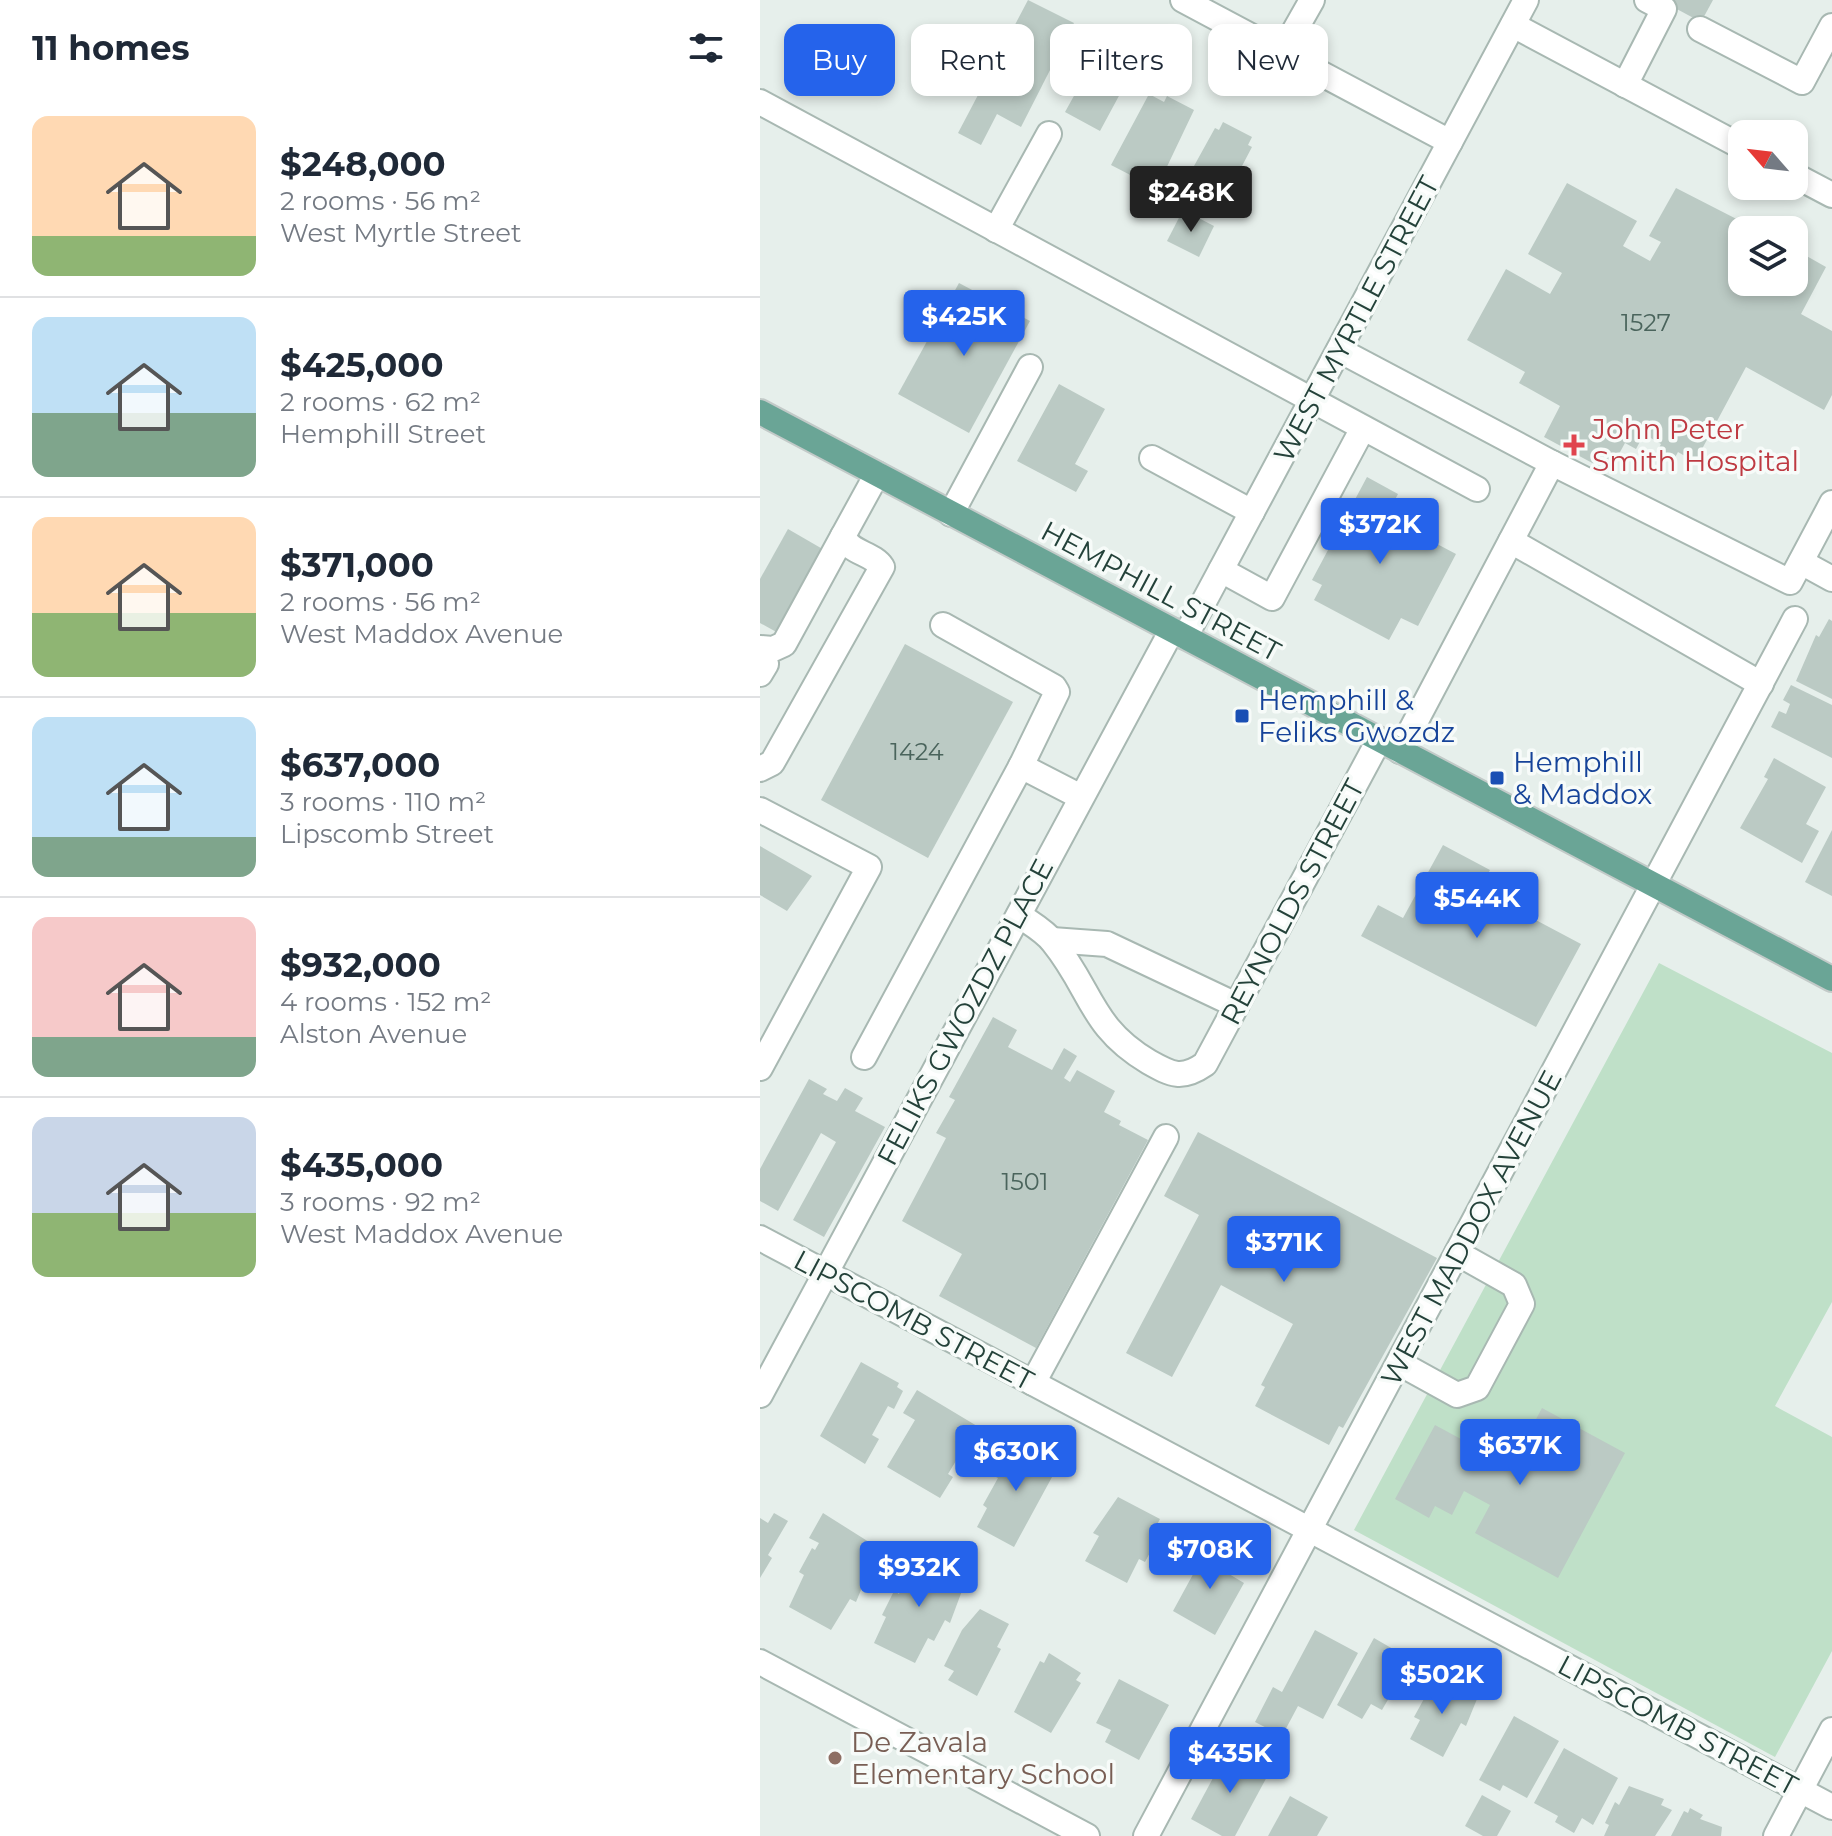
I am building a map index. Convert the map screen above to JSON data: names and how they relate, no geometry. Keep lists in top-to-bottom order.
{
  "streets": {
    "main road": ["HEMPHILL STREET"],
    "street": [
      "WEST MYRTLE STREET",
      "REYNOLDS STREET",
      "FELIKS GWOZDZ PLACE",
      "WEST MADDOX AVENUE",
      "LIPSCOMB STREET"
    ]
  },
  "crossings": [
    ["WEST MYRTLE STREET", "HEMPHILL STREET"],
    ["WEST MYRTLE STREET", "FELIKS GWOZDZ PLACE"],
    ["HEMPHILL STREET", "REYNOLDS STREET"],
    ["HEMPHILL STREET", "FELIKS GWOZDZ PLACE"],
    ["HEMPHILL STREET", "WEST MADDOX AVENUE"],
    ["FELIKS GWOZDZ PLACE", "LIPSCOMB STREET"],
    ["WEST MADDOX AVENUE", "LIPSCOMB STREET"]
  ],
  "places": {
    "health": ["John Peter Smith Hospital"],
    "transit": ["Hemphill & Feliks Gwozdz", "Hemphill & Maddox"],
    "other": ["De Zavala Elementary School"]
  },
  "house_numbers": ["1527", "1424", "1501"],
  "north": "top left",
  "page": {
    "heading": "11 homes",
    "chip": [
      "Buy",
      "Rent",
      "Filters",
      "New"
    ],
    "list": [
      {
        "name": "$248,000",
        "note": "2 rooms · 56 m² · West Myrtle Street"
      },
      {
        "name": "$425,000",
        "note": "2 rooms · 62 m² · Hemphill Street"
      },
      {
        "name": "$371,000",
        "note": "2 rooms · 56 m² · West Maddox Avenue"
      },
      {
        "name": "$637,000",
        "note": "3 rooms · 110 m² · Lipscomb Street"
      },
      {
        "name": "$932,000",
        "note": "4 rooms · 152 m² · Alston Avenue"
      },
      {
        "name": "$435,000",
        "note": "3 rooms · 92 m² · West Maddox Avenue"
      }
    ],
    "price": [
      "$248K",
      "$425K",
      "$372K",
      "$544K",
      "$371K",
      "$637K",
      "$630K",
      "$708K",
      "$932K",
      "$502K",
      "$435K"
    ]
  }
}
